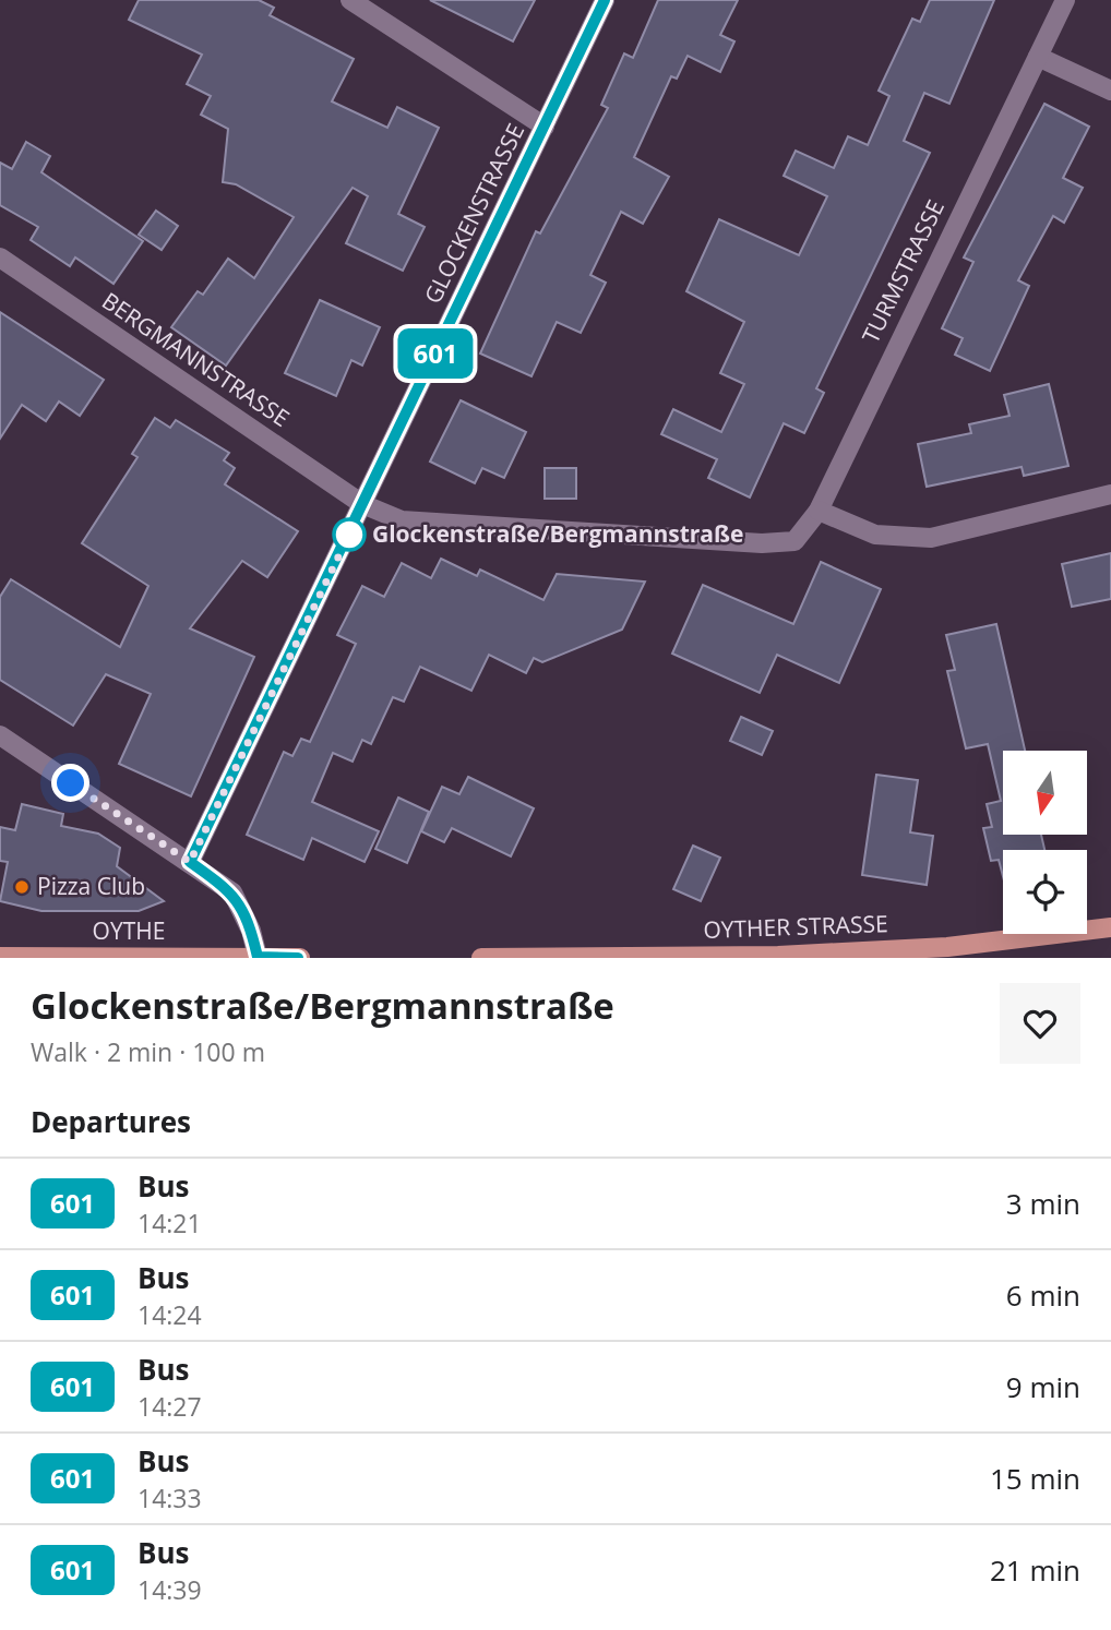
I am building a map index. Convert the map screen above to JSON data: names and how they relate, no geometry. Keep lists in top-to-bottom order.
{
  "streets": {
    "main road": ["OYTHER STRASSE", "OYTHE"],
    "street": ["GLOCKENSTRASSE", "TURMSTRASSE", "BERGMANNSTRASSE"]
  },
  "crossings": [
    ["GLOCKENSTRASSE", "TURMSTRASSE"],
    ["GLOCKENSTRASSE", "BERGMANNSTRASSE"],
    ["TURMSTRASSE", "BERGMANNSTRASSE"]
  ],
  "places": ["Glockenstraße/Bergmannstraße", "Pizza Club"],
  "lines": ["bus line 601"],
  "north": "bottom",
  "page": {
    "on_map": "601",
    "heading": [
      ["Glockenstraße/Bergmannstraße", "Walk · 2 min · 100 m"],
      "Departures"
    ],
    "list": [
      {
        "mark": "601",
        "name": "Bus",
        "note": "14:21",
        "value": "3 min"
      },
      {
        "mark": "601",
        "name": "Bus",
        "note": "14:24",
        "value": "6 min"
      },
      {
        "mark": "601",
        "name": "Bus",
        "note": "14:27",
        "value": "9 min"
      },
      {
        "mark": "601",
        "name": "Bus",
        "note": "14:33",
        "value": "15 min"
      },
      {
        "mark": "601",
        "name": "Bus",
        "note": "14:39",
        "value": "21 min"
      }
    ]
  }
}
